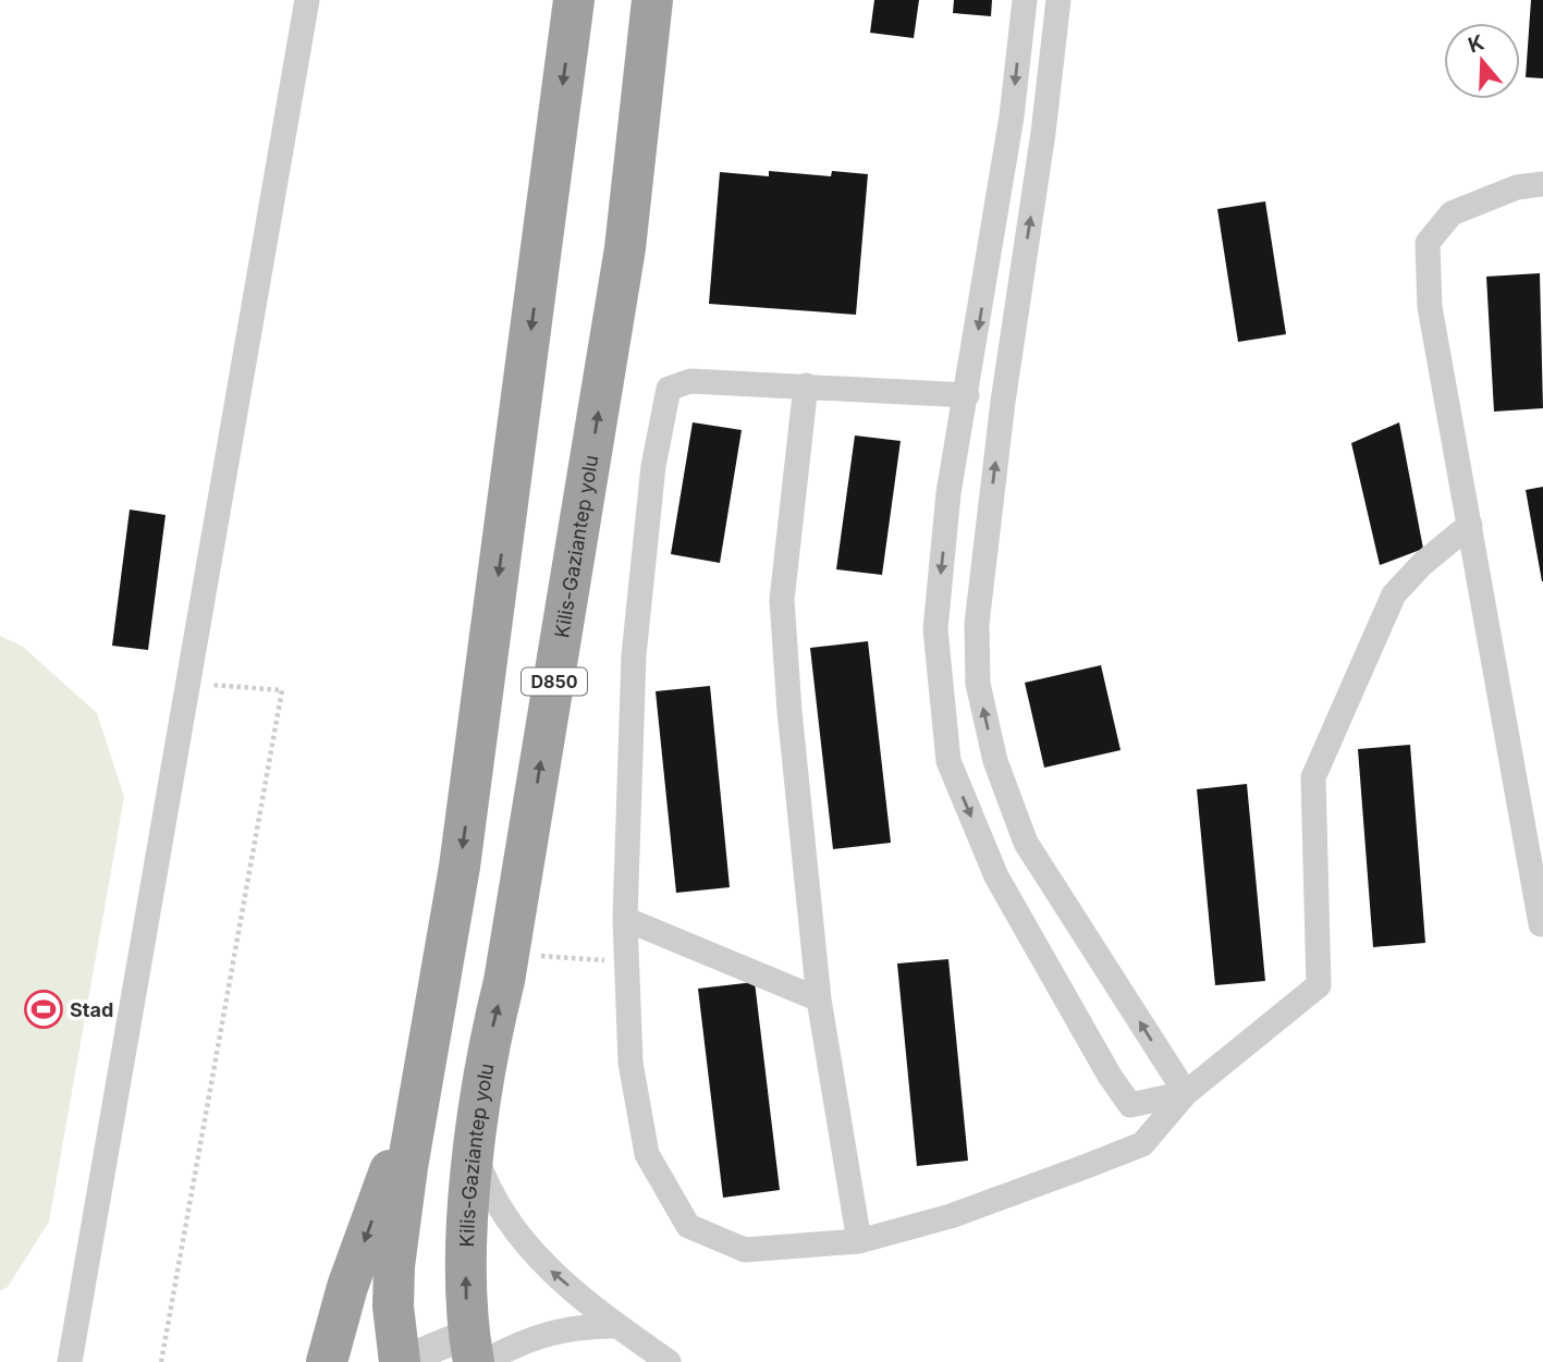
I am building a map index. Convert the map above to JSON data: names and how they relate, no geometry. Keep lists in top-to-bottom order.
{
  "streets": {
    "highway": ["Kilis-Gaziantep yolu", "D850"]
  },
  "places": {
    "sports": ["Stad"]
  },
  "north": "top"
}
